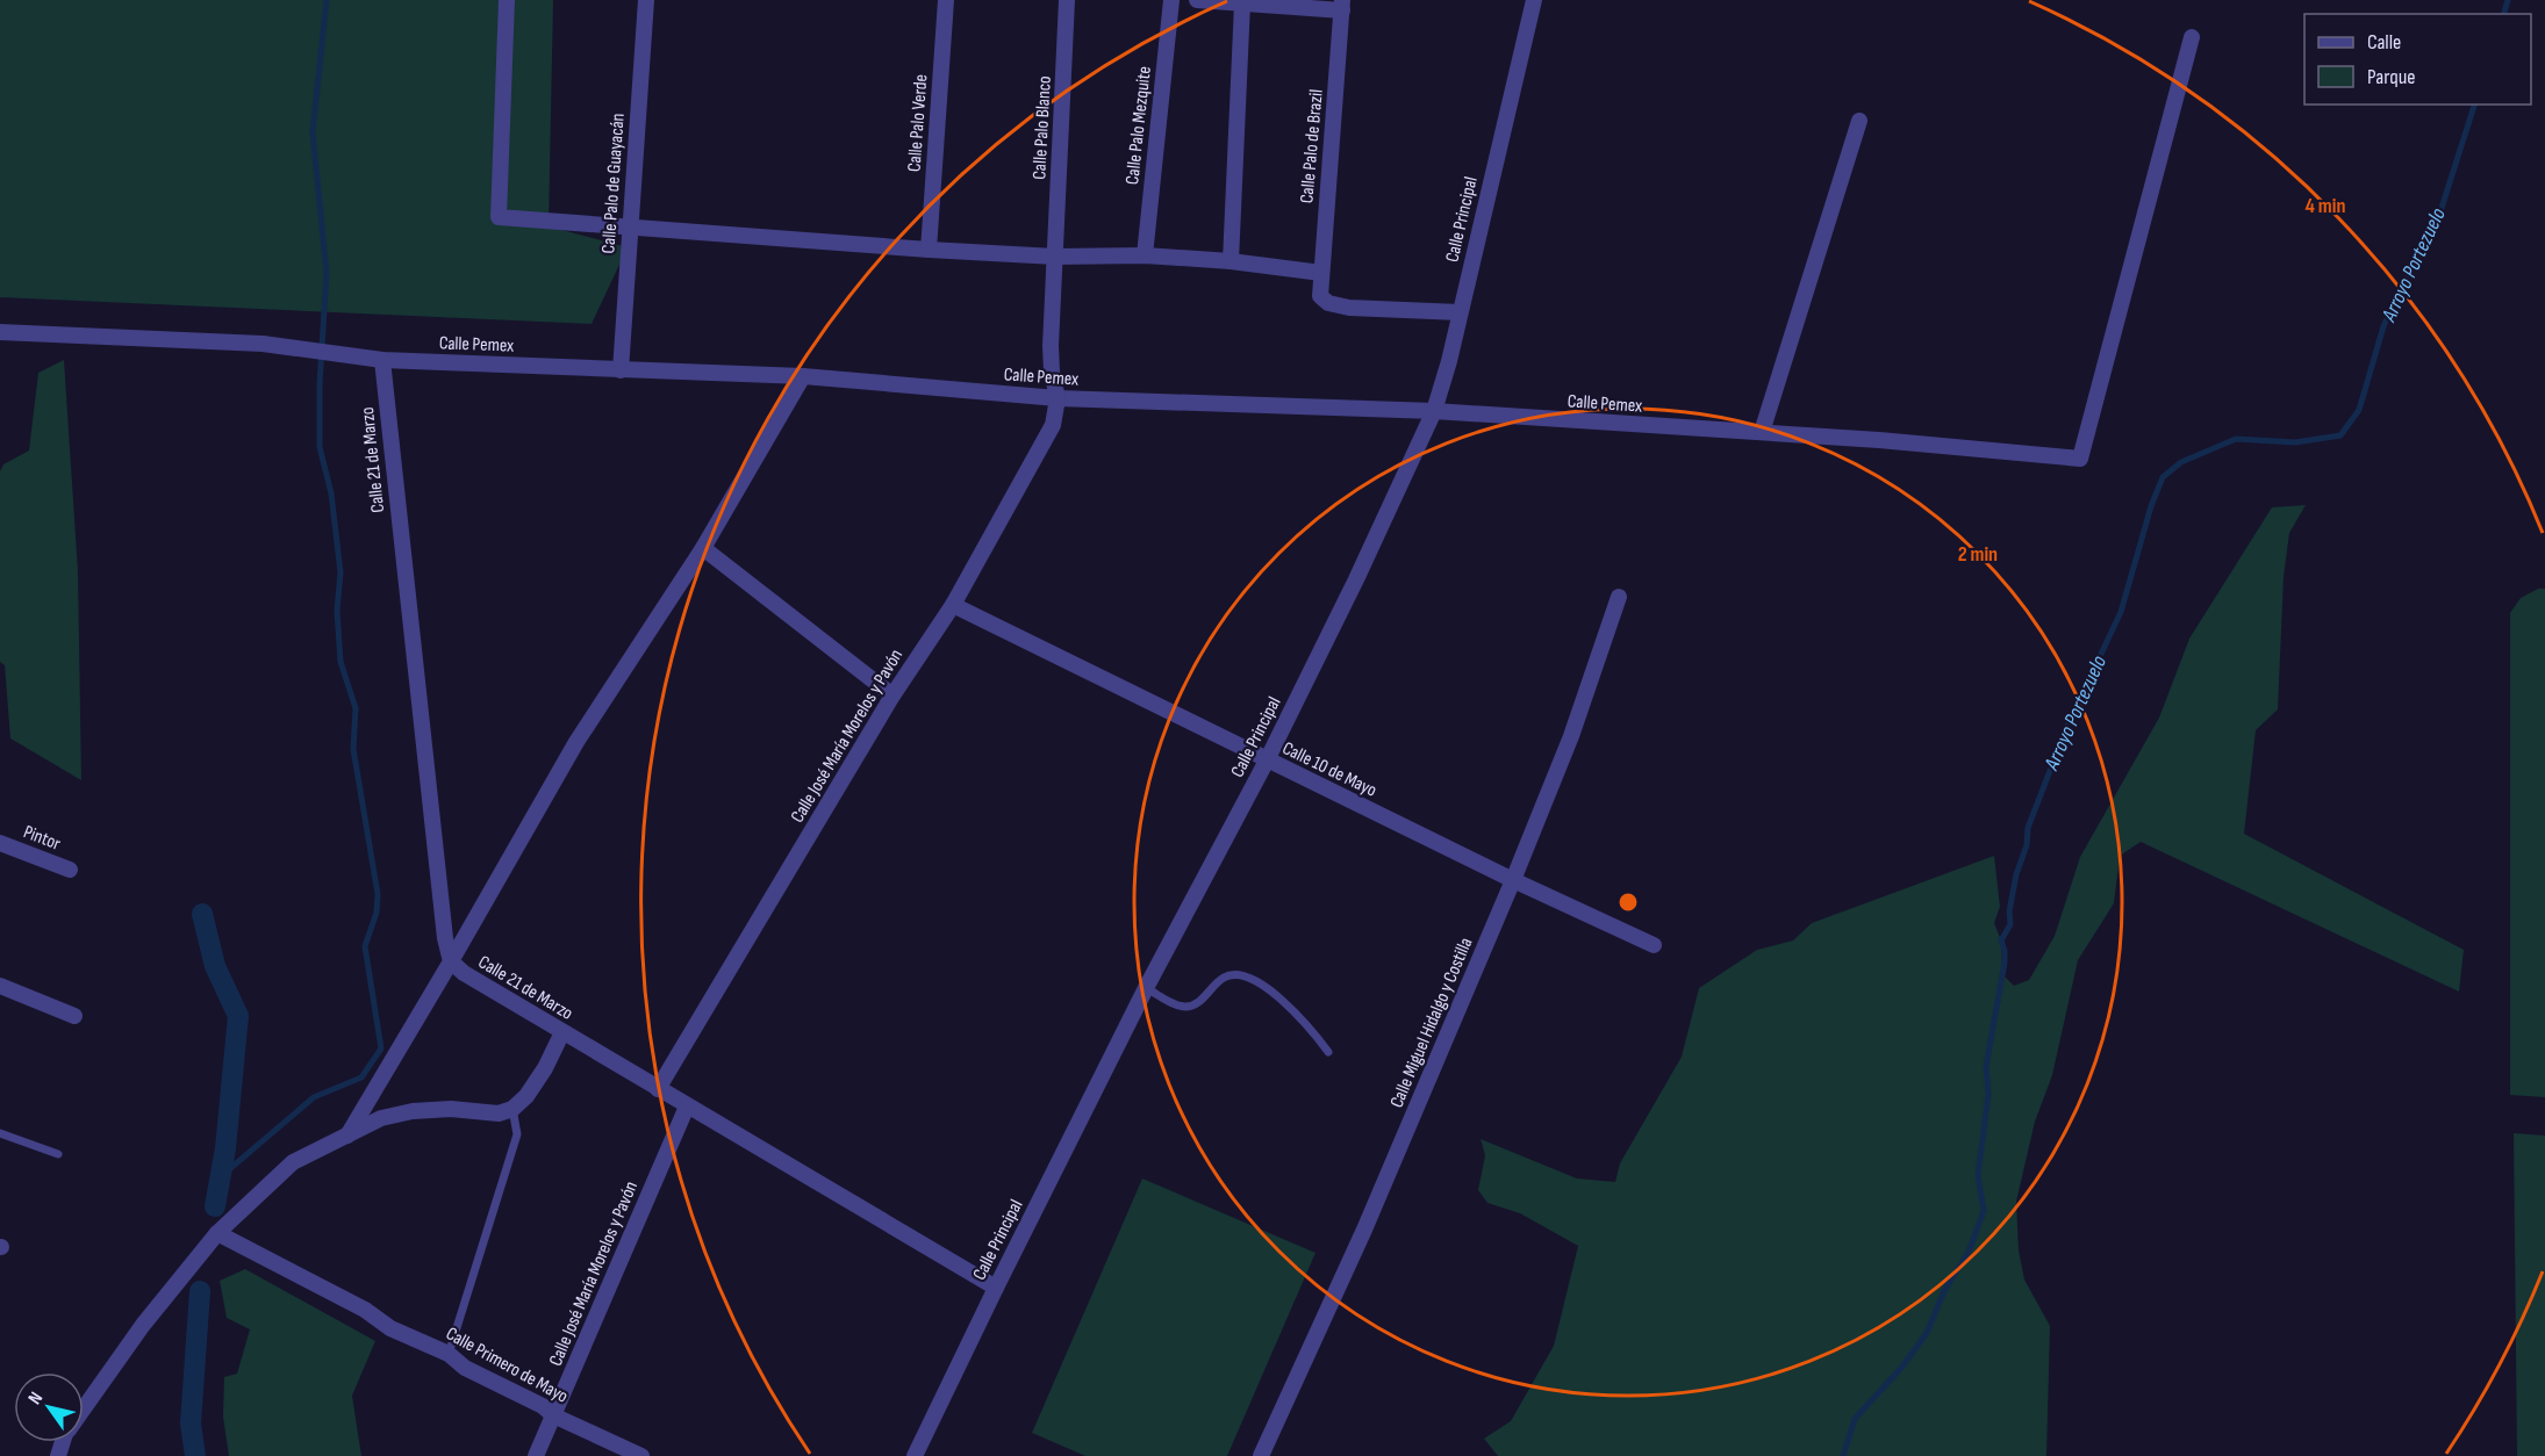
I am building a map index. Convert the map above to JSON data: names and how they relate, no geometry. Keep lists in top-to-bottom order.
{
  "streets": {
    "street": [
      "Calle Palo Verde",
      "Calle Palo Mezquite",
      "Calle Palo Blanco",
      "Calle Palo de Brazil",
      "Calle Palo de Guayacán",
      "Calle Principal",
      "Calle Pemex",
      "Calle 21 de Marzo",
      "Calle José María Morelos y Pavón",
      "Calle 10 de Mayo",
      "Pintor",
      "Calle Miguel Hidalgo y Costilla",
      "Calle Primero de Mayo"
    ]
  },
  "crossings": [
    ["Calle Palo Blanco", "Calle Pemex"],
    ["Calle Palo Blanco", "Calle José María Morelos y Pavón"],
    ["Calle Palo de Brazil", "Calle Principal"],
    ["Calle Palo de Guayacán", "Calle Pemex"],
    ["Calle Principal", "Calle Pemex"],
    ["Calle Principal", "Calle 21 de Marzo"],
    ["Calle Principal", "Calle 10 de Mayo"],
    ["Calle Pemex", "Calle 21 de Marzo"],
    ["Calle Pemex", "Calle José María Morelos y Pavón"],
    ["Calle 21 de Marzo", "Calle José María Morelos y Pavón"],
    ["Calle José María Morelos y Pavón", "Calle 10 de Mayo"],
    ["Calle José María Morelos y Pavón", "Calle Primero de Mayo"],
    ["Calle 10 de Mayo", "Calle Miguel Hidalgo y Costilla"]
  ],
  "water": ["Arroyo Portezuelo"],
  "legend": ["Calle", "Parque"],
  "north": "top left",
  "rings": ["4 min", "2 min"]
}
